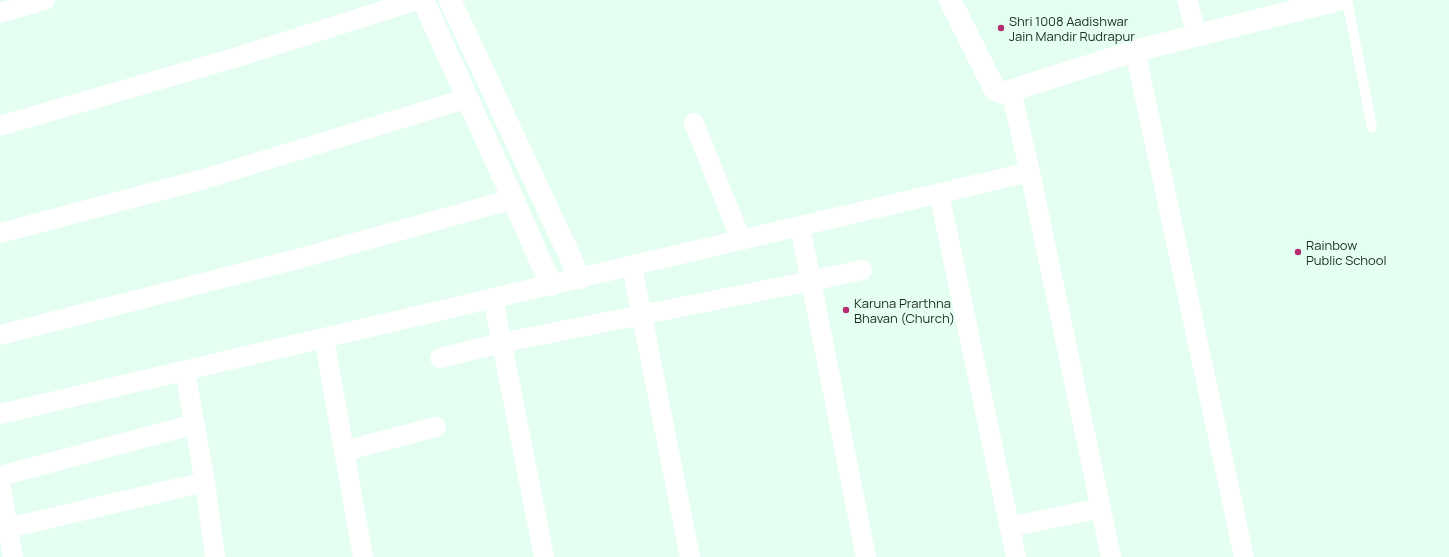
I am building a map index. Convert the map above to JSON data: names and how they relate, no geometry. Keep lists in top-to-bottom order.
{
  "places": ["Shri 1008 Aadishwar Jain Mandir Rudrapur", "Rainbow Public School", "Karuna Prarthna Bhavan (Church)"]
}
